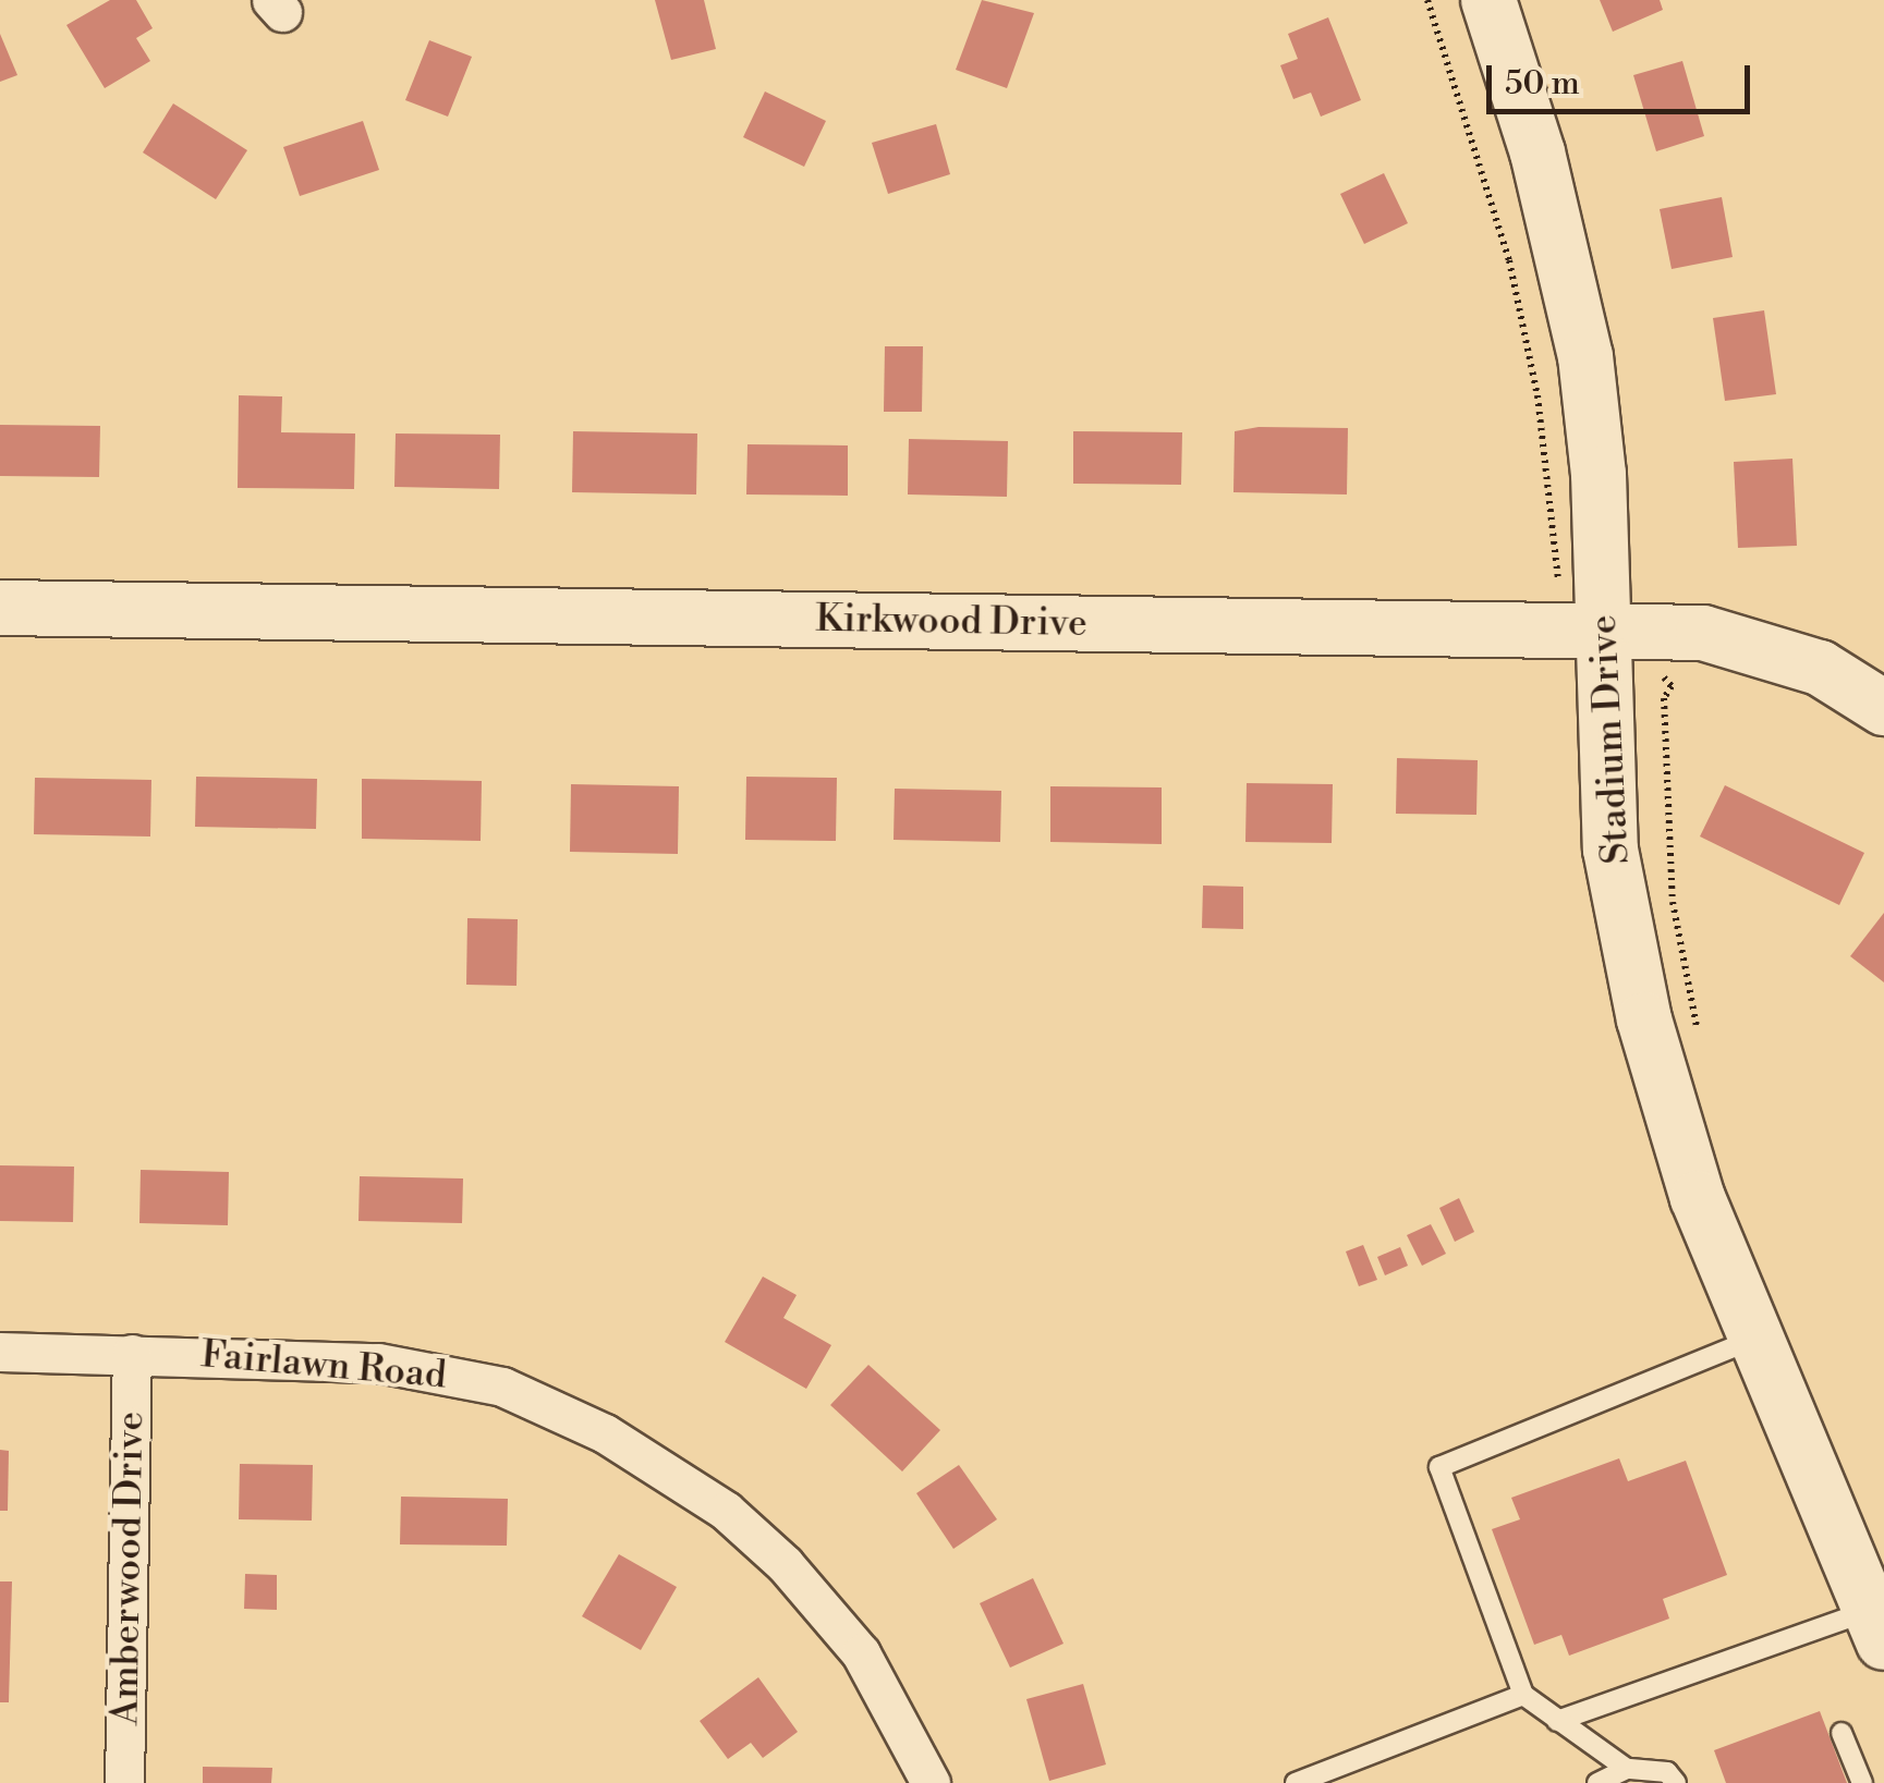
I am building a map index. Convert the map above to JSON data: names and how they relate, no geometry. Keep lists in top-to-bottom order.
{
  "streets": {
    "street": [
      "Kirkwood Drive",
      "Stadium Drive",
      "Fairlawn Road",
      "Amberwood Drive"
    ]
  },
  "crossings": [
    ["Kirkwood Drive", "Stadium Drive"],
    ["Fairlawn Road", "Amberwood Drive"]
  ],
  "scale_bar": "50 m"
}
